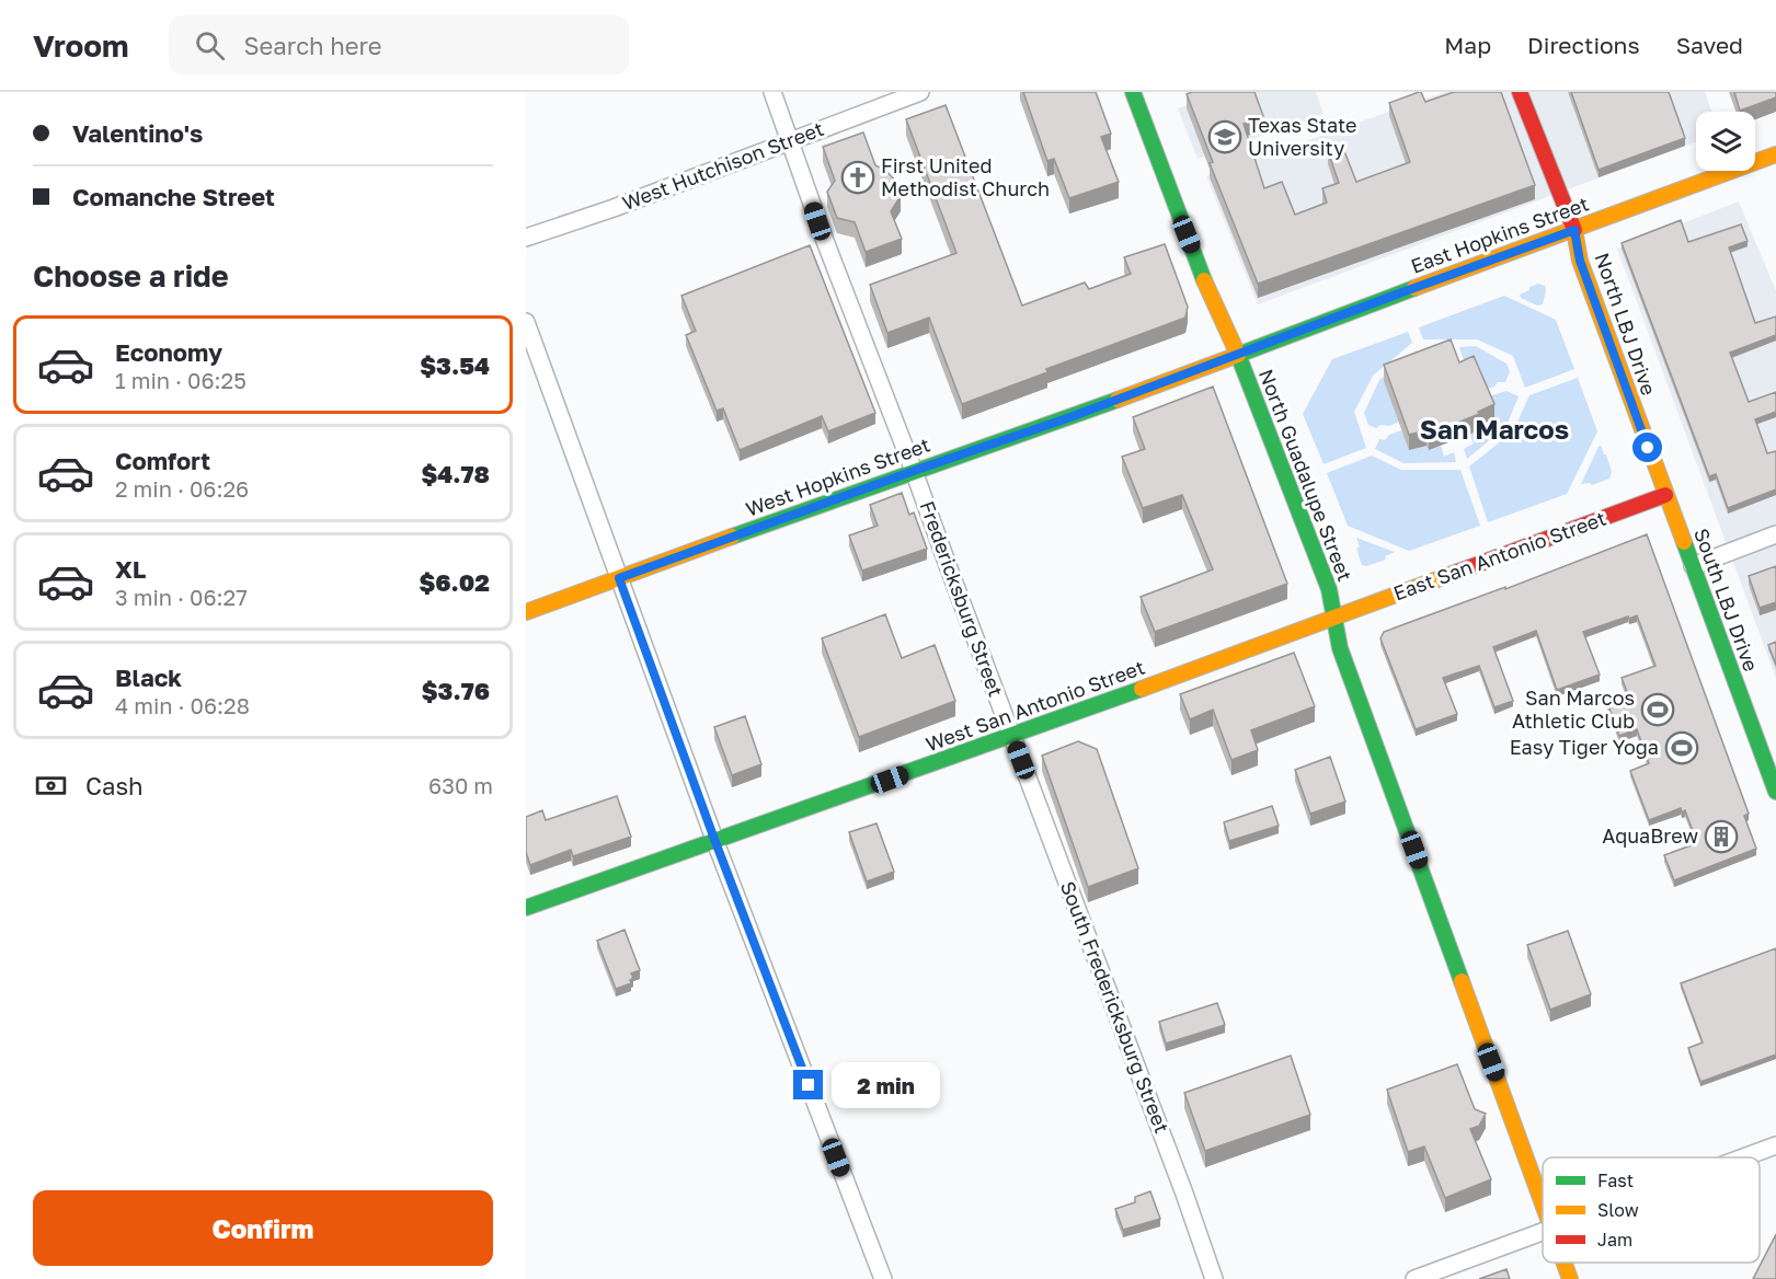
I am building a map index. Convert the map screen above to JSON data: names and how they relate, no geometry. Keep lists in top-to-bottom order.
{
  "streets": {
    "main road": [
      "East Hopkins Street",
      "North LBJ Drive",
      "North Guadalupe Street",
      "West Hopkins Street",
      "East San Antonio Street",
      "South LBJ Drive",
      "West San Antonio Street"
    ],
    "street": ["West Hutchison Street", "Fredericksburg Street", "South Fredericksburg Street"]
  },
  "crossings": [
    ["West Hutchison Street", "Fredericksburg Street"],
    ["East Hopkins Street", "North LBJ Drive"],
    ["East Hopkins Street", "North Guadalupe Street"],
    ["East Hopkins Street", "West Hopkins Street"],
    ["North LBJ Drive", "East San Antonio Street"],
    ["North LBJ Drive", "South LBJ Drive"],
    ["North Guadalupe Street", "West Hopkins Street"],
    ["North Guadalupe Street", "East San Antonio Street"],
    ["North Guadalupe Street", "West San Antonio Street"],
    ["West Hopkins Street", "Fredericksburg Street"],
    ["East San Antonio Street", "South LBJ Drive"],
    ["East San Antonio Street", "West San Antonio Street"],
    ["Fredericksburg Street", "West San Antonio Street"],
    ["Fredericksburg Street", "South Fredericksburg Street"],
    ["West San Antonio Street", "South Fredericksburg Street"]
  ],
  "districts": ["San Marcos"],
  "places": {
    "school or university": ["Texas State University"],
    "church": ["First United Methodist Church"],
    "sports": ["San Marcos Athletic Club", "Easy Tiger Yoga"],
    "building": ["AquaBrew"]
  },
  "legend": ["Fast", "Slow", "Jam"],
  "page": {
    "header": "Vroom",
    "search": "Search here",
    "nav": ["Map", "Directions", "Saved"],
    "banner": ["Valentino's", "Comanche Street"],
    "heading": "Choose a ride",
    "list": [
      {
        "name": "Economy",
        "note": "1 min · 06:25",
        "value": "$3.54"
      },
      {
        "name": "Comfort",
        "note": "2 min · 06:26",
        "value": "$4.78"
      },
      {
        "name": "XL",
        "note": "3 min · 06:27",
        "value": "$6.02"
      },
      {
        "name": "Black",
        "note": "4 min · 06:28",
        "value": "$3.76"
      }
    ],
    "pay": ["Cash", "630 m"],
    "bubble": "2 min",
    "buttons": "Confirm"
  }
}
